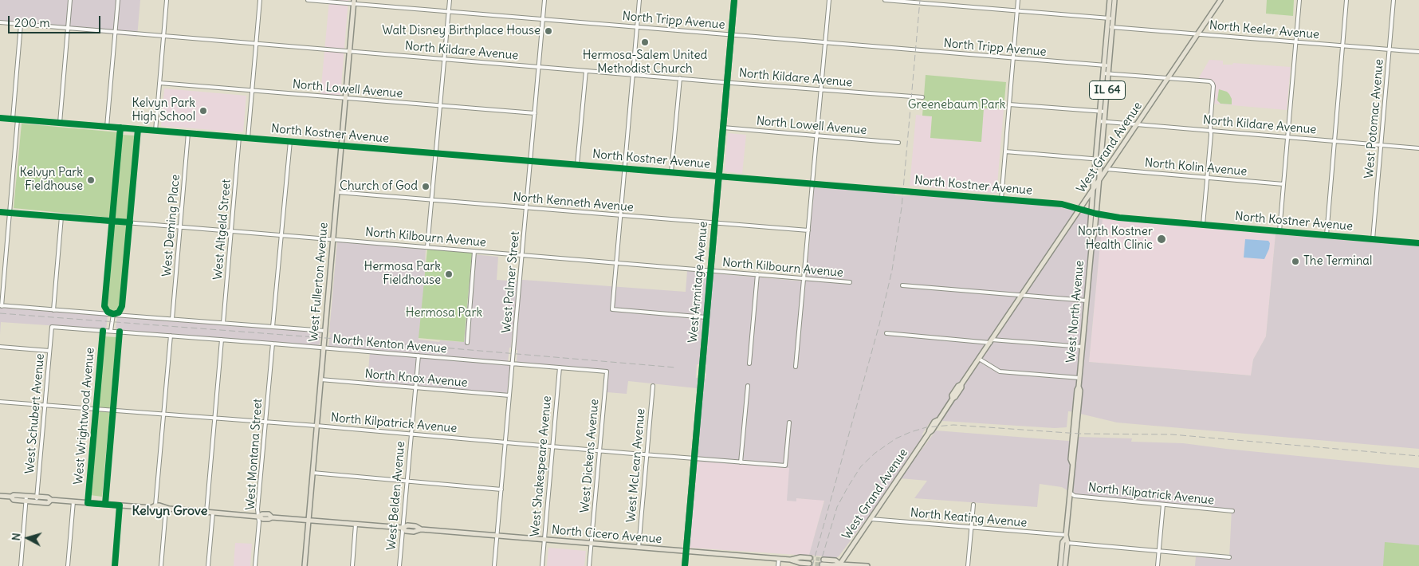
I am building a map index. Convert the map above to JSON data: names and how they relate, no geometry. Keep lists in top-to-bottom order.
{
  "streets": {
    "main road": [
      "IL 64",
      "West Grand Avenue",
      "West Fullerton Avenue",
      "West Armitage Avenue",
      "West North Avenue",
      "North Cicero Avenue"
    ],
    "street": [
      "North Tripp Avenue",
      "North Keeler Avenue",
      "North Kildare Avenue",
      "North Lowell Avenue",
      "West Potomac Avenue",
      "North Kostner Avenue",
      "North Kolin Avenue",
      "North Kenneth Avenue",
      "West Deming Place",
      "West Altgeld Street",
      "North Kilbourn Avenue",
      "West Palmer Street",
      "North Kenton Avenue",
      "North Knox Avenue",
      "West Schubert Avenue",
      "West Wrightwood Avenue",
      "North Kilpatrick Avenue",
      "West Montana Street",
      "West Dickens Avenue",
      "West McLean Avenue",
      "West Shakespeare Avenue",
      "West Belden Avenue",
      "North Keating Avenue"
    ]
  },
  "crossings": [
    ["North Tripp Avenue", "West Fullerton Avenue"],
    ["North Tripp Avenue", "West Palmer Street"],
    ["North Tripp Avenue", "West Armitage Avenue"],
    ["North Tripp Avenue", "West North Avenue"],
    ["North Keeler Avenue", "West Potomac Avenue"],
    ["North Keeler Avenue", "West Grand Avenue"],
    ["North Keeler Avenue", "West North Avenue"],
    ["North Kildare Avenue", "West Potomac Avenue"],
    ["North Kildare Avenue", "West Grand Avenue"],
    ["North Kildare Avenue", "West Fullerton Avenue"],
    ["North Kildare Avenue", "West Palmer Street"],
    ["North Kildare Avenue", "West Armitage Avenue"],
    ["North Kildare Avenue", "West North Avenue"],
    ["North Lowell Avenue", "West Fullerton Avenue"],
    ["North Lowell Avenue", "West Palmer Street"],
    ["North Lowell Avenue", "West Armitage Avenue"],
    ["West Potomac Avenue", "North Kostner Avenue"],
    ["North Kostner Avenue", "West Grand Avenue"],
    ["North Kostner Avenue", "West Deming Place"],
    ["North Kostner Avenue", "West Altgeld Street"],
    ["North Kostner Avenue", "West Fullerton Avenue"],
    ["North Kostner Avenue", "West Palmer Street"],
    ["North Kostner Avenue", "West Armitage Avenue"],
    ["North Kostner Avenue", "West North Avenue"],
    ["West Grand Avenue", "North Kolin Avenue"],
    ["West Grand Avenue", "West North Avenue"],
    ["West Grand Avenue", "North Keating Avenue"],
    ["North Kenneth Avenue", "West Fullerton Avenue"],
    ["North Kenneth Avenue", "West Palmer Street"],
    ["North Kenneth Avenue", "West Armitage Avenue"],
    ["West Deming Place", "North Kilbourn Avenue"],
    ["West Deming Place", "North Kenton Avenue"],
    ["West Altgeld Street", "North Kilbourn Avenue"],
    ["West Altgeld Street", "North Kenton Avenue"],
    ["North Kilbourn Avenue", "West Fullerton Avenue"],
    ["North Kilbourn Avenue", "West Palmer Street"],
    ["North Kilbourn Avenue", "West Armitage Avenue"],
    ["West Fullerton Avenue", "North Kenton Avenue"],
    ["West Fullerton Avenue", "North Knox Avenue"],
    ["West Fullerton Avenue", "North Kilpatrick Avenue"],
    ["West Fullerton Avenue", "North Cicero Avenue"],
    ["West Palmer Street", "North Kenton Avenue"],
    ["West Palmer Street", "North Knox Avenue"],
    ["West Palmer Street", "North Kilpatrick Avenue"],
    ["West Palmer Street", "North Cicero Avenue"],
    ["West Armitage Avenue", "North Kilpatrick Avenue"],
    ["West Armitage Avenue", "North Cicero Avenue"],
    ["West North Avenue", "North Kilpatrick Avenue"],
    ["West North Avenue", "North Keating Avenue"],
    ["North Kenton Avenue", "West Schubert Avenue"],
    ["North Kenton Avenue", "West Wrightwood Avenue"],
    ["North Kenton Avenue", "West Montana Street"],
    ["North Kenton Avenue", "West Dickens Avenue"],
    ["North Kenton Avenue", "West Shakespeare Avenue"],
    ["North Kenton Avenue", "West Belden Avenue"],
    ["North Knox Avenue", "West Belden Avenue"],
    ["West Schubert Avenue", "North Kilpatrick Avenue"],
    ["West Schubert Avenue", "North Cicero Avenue"],
    ["West Wrightwood Avenue", "North Kilpatrick Avenue"],
    ["West Wrightwood Avenue", "North Cicero Avenue"],
    ["North Kilpatrick Avenue", "West Montana Street"],
    ["North Kilpatrick Avenue", "West Dickens Avenue"],
    ["North Kilpatrick Avenue", "West McLean Avenue"],
    ["North Kilpatrick Avenue", "West Shakespeare Avenue"],
    ["North Kilpatrick Avenue", "West Belden Avenue"],
    ["West Montana Street", "North Cicero Avenue"],
    ["West Dickens Avenue", "North Cicero Avenue"],
    ["West McLean Avenue", "North Cicero Avenue"],
    ["West Shakespeare Avenue", "North Cicero Avenue"],
    ["West Belden Avenue", "North Cicero Avenue"]
  ],
  "districts": ["Kelvyn Grove"],
  "parks": ["Greenebaum Park", "Hermosa Park"],
  "places": [
    "Walt Disney Birthplace House",
    "Hermosa-Salem United Methodist Church",
    "Kelvyn Park High School",
    "Kelvyn Park Fieldhouse",
    "Church of God",
    "North Kostner Health Clinic",
    "The Terminal",
    "Hermosa Park Fieldhouse"
  ],
  "scale_bar": "200 m",
  "north": "left"
}
